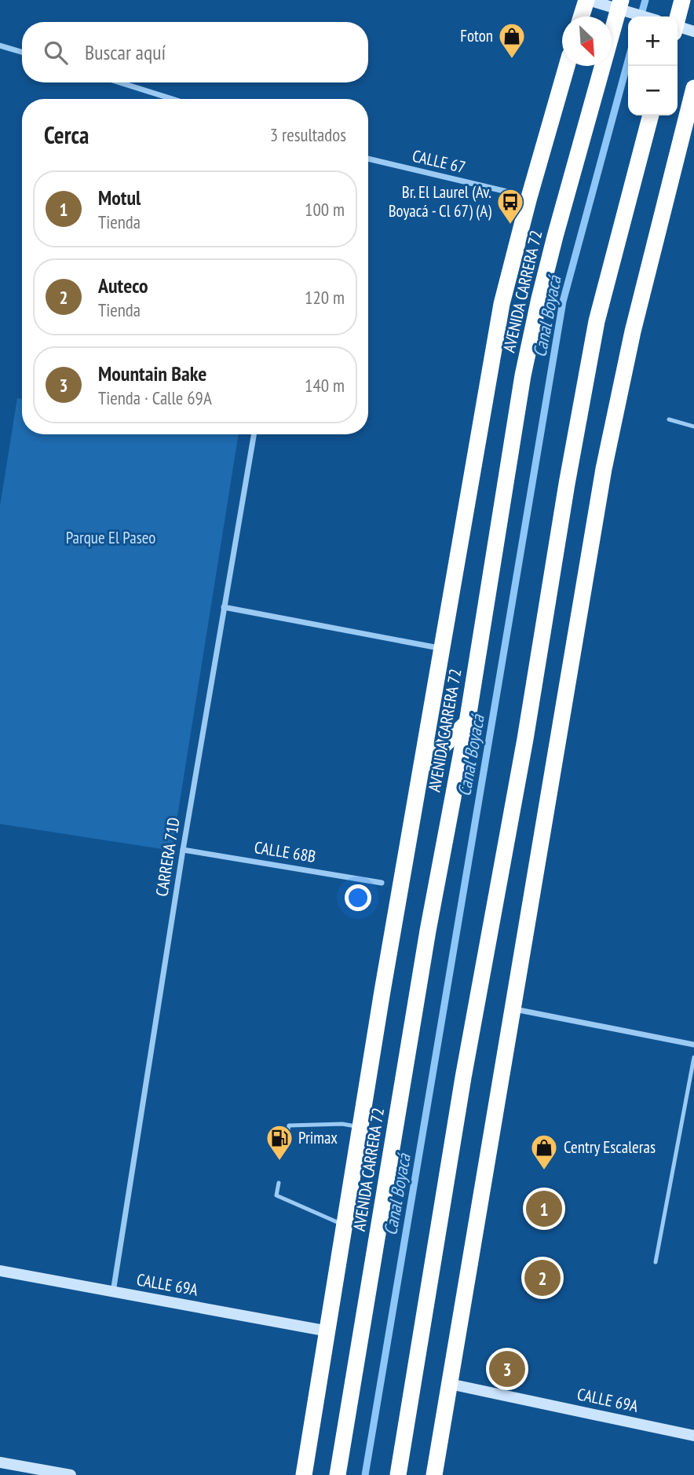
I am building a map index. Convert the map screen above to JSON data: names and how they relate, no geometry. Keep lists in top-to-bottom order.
{
  "streets": {
    "highway": ["AVENIDA CARRERA 72"],
    "street": [
      "CALLE 67",
      "CALLE 68B",
      "CARRERA 71D",
      "CALLE 69A"
    ]
  },
  "crossings": [
    ["AVENIDA CARRERA 72", "CALLE 69A"],
    ["CALLE 68B", "CARRERA 71D"],
    ["CARRERA 71D", "CALLE 69A"]
  ],
  "water": ["Canal Boyacá"],
  "parks": ["Parque El Paseo"],
  "places": {
    "shop": ["Foton", "Centry Escaleras"],
    "bus stop": ["Br. El Laurel (Av. Boyacá - Cl 67) (A)"],
    "fuel station": ["Primax"]
  },
  "north": "bottom right",
  "page": {
    "map_buttons": ["+", "−"],
    "search": "Buscar aquí",
    "heading": ["Cerca", "3 resultados"],
    "list": [
      {
        "mark": "1",
        "name": "Motul",
        "note": "Tienda",
        "value": "100 m"
      },
      {
        "mark": "2",
        "name": "Auteco",
        "note": "Tienda",
        "value": "120 m"
      },
      {
        "mark": "3",
        "name": "Mountain Bake",
        "note": "Tienda · Calle 69A",
        "value": "140 m"
      }
    ],
    "pins": ["1", "2", "3"]
  }
}
